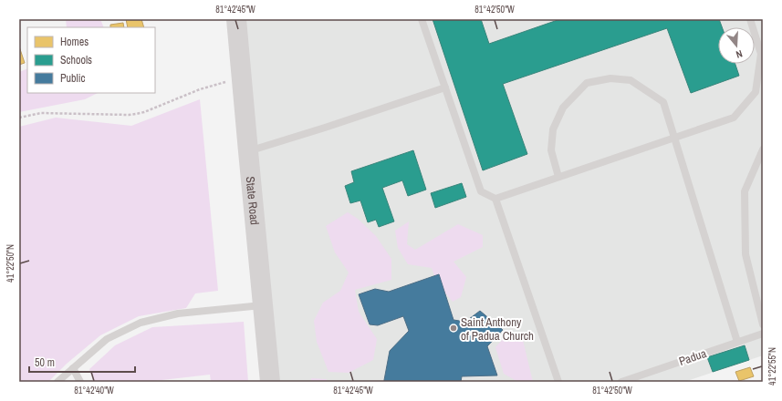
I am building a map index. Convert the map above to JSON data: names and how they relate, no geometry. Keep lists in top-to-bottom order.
{
  "streets": {
    "main road": ["State Road"],
    "lane": ["Padua"]
  },
  "places": ["Saint Anthony of Padua Church"],
  "legend": ["Homes", "Schools", "Public"],
  "scale_bar": "50 m",
  "north": "bottom",
  "coordinates": [
    "81°42'45\"W",
    "81°42'50\"W",
    "41°22'50\"N",
    "41°22'55\"N",
    "81°42'40\"W"
  ]
}
